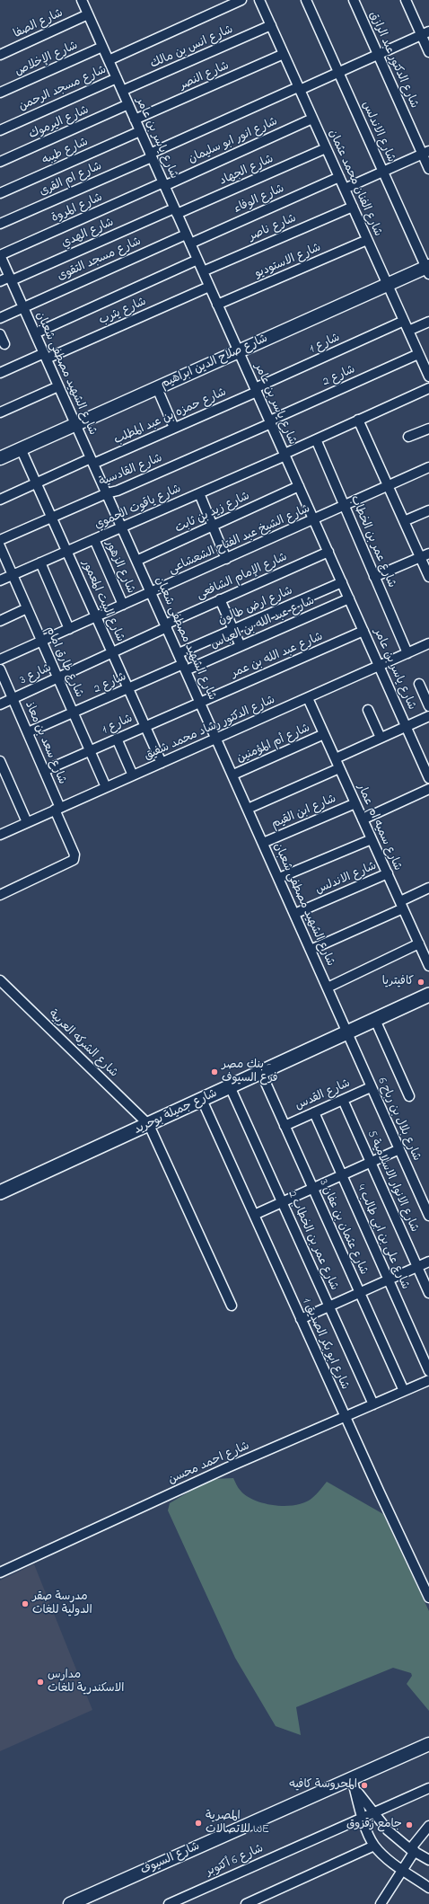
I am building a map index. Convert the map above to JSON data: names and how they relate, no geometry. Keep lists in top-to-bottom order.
{
  "streets": {
    "main road": ["شارع جميلة بوحريد"],
    "street": [
      "شارع الصفا",
      "شارع انس بن مالك",
      "شارع الإخلاص",
      "شارع الدكتور عبد الرازق",
      "شارع النصر",
      "شارع مسجد الرحمن",
      "شارع اليرموك",
      "شارع الاندلس",
      "شارع ياسر بن عامر",
      "شارع انور ابو سليمان",
      "شارع طيبه",
      "شارع الجهاد",
      "شارع ام القرى",
      "شارع الفنان محمد عثمان",
      "شارع الوفاء",
      "شارع المروة",
      "شارع ناصر",
      "شارع الهدي",
      "شارع مسجد التقوى",
      "شارع الاستوديو",
      "شارع يثرب",
      "شارع 1",
      "شارع صلاح الدين ابراهيم",
      "شارع الشهيد مصطفى شعبان",
      "شارع 2",
      "شارع حمزه بن عبد المطلب",
      "شارع القادسية",
      "شارع ياقوت الحموي",
      "شارع زيد بن ثابت",
      "شارع الشيخ عبد الفتاح الشعشاعى",
      "شارع عمر بن الخطاب",
      "شارع الزهور",
      "شارع الإمام الشافعى",
      "شارع البيت المعمور",
      "شارع ارض طالون",
      "شارع عبد الله بن العباس",
      "شارع عبد الله بن عمر",
      "شارع طارق امام",
      "شارع 3",
      "شارع الدكتور رشاد محمد شفيق",
      "شارع سعد بن معاذ",
      "شارع أم المؤمنين",
      "شارع ابن القيم",
      "شارع سميه ام عمار",
      "شارع الشركه العربية",
      "شارع القدس",
      "شارع بلال بن رباح 6",
      "شارع الانوار الاسلامية 5",
      "شارع عثمان بن عفان 3",
      "شارع على بن ابى طالب 4",
      "شارع عمر بن الخطاب 2",
      "شارع ابو بكر الصديق 1",
      "شارع احمد محسن",
      "شارع السيوف",
      "شارع 6 أكتوبر"
    ]
  },
  "crossings": [
    ["شارع الصفا", "شارع ياسر بن عامر"],
    ["شارع انس بن مالك", "شارع ياسر بن عامر"],
    ["شارع انس بن مالك", "شارع الفنان محمد عثمان"],
    ["شارع الإخلاص", "شارع ياسر بن عامر"],
    ["شارع الدكتور عبد الرازق", "شارع ام القرى"],
    ["شارع النصر", "شارع ياسر بن عامر"],
    ["شارع النصر", "شارع الفنان محمد عثمان"],
    ["شارع مسجد الرحمن", "شارع ياسر بن عامر"],
    ["شارع اليرموك", "شارع ياسر بن عامر"],
    ["شارع الاندلس", "شارع ام القرى"],
    ["شارع الاندلس", "شارع صلاح الدين ابراهيم"],
    ["شارع الاندلس", "شارع الشهيد مصطفى شعبان"],
    ["شارع الاندلس", "شارع سميه ام عمار"],
    ["شارع ياسر بن عامر", "شارع انور ابو سليمان"],
    ["شارع ياسر بن عامر", "شارع طيبه"],
    ["شارع ياسر بن عامر", "شارع الجهاد"],
    ["شارع ياسر بن عامر", "شارع ام القرى"],
    ["شارع ياسر بن عامر", "شارع الوفاء"],
    ["شارع ياسر بن عامر", "شارع المروة"],
    ["شارع ياسر بن عامر", "شارع ناصر"],
    ["شارع ياسر بن عامر", "شارع الهدي"],
    ["شارع ياسر بن عامر", "شارع مسجد التقوى"],
    ["شارع ياسر بن عامر", "شارع الاستوديو"],
    ["شارع ياسر بن عامر", "شارع يثرب"],
    ["شارع ياسر بن عامر", "شارع 1"],
    ["شارع ياسر بن عامر", "شارع صلاح الدين ابراهيم"],
    ["شارع ياسر بن عامر", "شارع 2"],
    ["شارع ياسر بن عامر", "شارع حمزه بن عبد المطلب"],
    ["شارع ياسر بن عامر", "شارع القادسية"],
    ["شارع ياسر بن عامر", "شارع ياقوت الحموي"],
    ["شارع ياسر بن عامر", "شارع زيد بن ثابت"],
    ["شارع ياسر بن عامر", "شارع الشيخ عبد الفتاح الشعشاعى"],
    ["شارع ياسر بن عامر", "شارع الإمام الشافعى"],
    ["شارع ياسر بن عامر", "شارع ارض طالون"],
    ["شارع ياسر بن عامر", "شارع عبد الله بن العباس"],
    ["شارع ياسر بن عامر", "شارع عبد الله بن عمر"],
    ["شارع ياسر بن عامر", "شارع الدكتور رشاد محمد شفيق"],
    ["شارع انور ابو سليمان", "شارع الفنان محمد عثمان"],
    ["شارع انور ابو سليمان", "شارع المروة"],
    ["شارع الجهاد", "شارع الفنان محمد عثمان"],
    ["شارع الجهاد", "شارع الهدي"],
    ["شارع ام القرى", "شارع الفنان محمد عثمان"],
    ["شارع الفنان محمد عثمان", "شارع الوفاء"],
    ["شارع الفنان محمد عثمان", "شارع ناصر"],
    ["شارع الفنان محمد عثمان", "شارع الاستوديو"],
    ["شارع الفنان محمد عثمان", "شارع 1"],
    ["شارع الفنان محمد عثمان", "شارع صلاح الدين ابراهيم"],
    ["شارع الفنان محمد عثمان", "شارع 2"],
    ["شارع الوفاء", "شارع مسجد التقوى"],
    ["شارع المروة", "شارع الشهيد مصطفى شعبان"],
    ["شارع الهدي", "شارع الشهيد مصطفى شعبان"],
    ["شارع مسجد التقوى", "شارع الشهيد مصطفى شعبان"],
    ["شارع يثرب", "شارع الشهيد مصطفى شعبان"],
    ["شارع 1", "شارع الشهيد مصطفى شعبان"],
    ["شارع 1", "شارع حمزه بن عبد المطلب"],
    ["شارع 1", "شارع البيت المعمور"],
    ["شارع 1", "شارع عبد الله بن عمر"],
    ["شارع 1", "شارع طارق امام"],
    ["شارع 1", "شارع سعد بن معاذ"],
    ["شارع صلاح الدين ابراهيم", "شارع الشهيد مصطفى شعبان"],
    ["شارع صلاح الدين ابراهيم", "شارع البيت المعمور"],
    ["شارع الشهيد مصطفى شعبان", "شارع 2"],
    ["شارع الشهيد مصطفى شعبان", "شارع حمزه بن عبد المطلب"],
    ["شارع الشهيد مصطفى شعبان", "شارع القادسية"],
    ["شارع الشهيد مصطفى شعبان", "شارع ياقوت الحموي"],
    ["شارع الشهيد مصطفى شعبان", "شارع زيد بن ثابت"],
    ["شارع الشهيد مصطفى شعبان", "شارع الشيخ عبد الفتاح الشعشاعى"],
    ["شارع الشهيد مصطفى شعبان", "شارع الإمام الشافعى"],
    ["شارع الشهيد مصطفى شعبان", "شارع ارض طالون"],
    ["شارع الشهيد مصطفى شعبان", "شارع عبد الله بن العباس"],
    ["شارع الشهيد مصطفى شعبان", "شارع عبد الله بن عمر"],
    ["شارع الشهيد مصطفى شعبان", "شارع 3"],
    ["شارع الشهيد مصطفى شعبان", "شارع الدكتور رشاد محمد شفيق"],
    ["شارع الشهيد مصطفى شعبان", "شارع أم المؤمنين"],
    ["شارع الشهيد مصطفى شعبان", "شارع ابن القيم"],
    ["شارع الشهيد مصطفى شعبان", "شارع جميلة بوحريد"],
    ["شارع الشهيد مصطفى شعبان", "شارع بلال بن رباح 6"],
    ["شارع 2", "شارع القادسية"],
    ["شارع 2", "شارع البيت المعمور"],
    ["شارع 2", "شارع عبد الله بن العباس"],
    ["شارع 2", "شارع طارق امام"],
    ["شارع 2", "شارع سعد بن معاذ"],
    ["شارع حمزه بن عبد المطلب", "شارع البيت المعمور"],
    ["شارع القادسية", "شارع البيت المعمور"],
    ["شارع ياقوت الحموي", "شارع عمر بن الخطاب"],
    ["شارع ياقوت الحموي", "شارع الزهور"],
    ["شارع ياقوت الحموي", "شارع البيت المعمور"],
    ["شارع ياقوت الحموي", "شارع طارق امام"],
    ["شارع الشيخ عبد الفتاح الشعشاعى", "شارع عمر بن الخطاب"],
    ["شارع الشيخ عبد الفتاح الشعشاعى", "شارع الزهور"],
    ["شارع الشيخ عبد الفتاح الشعشاعى", "شارع البيت المعمور"],
    ["شارع الشيخ عبد الفتاح الشعشاعى", "شارع طارق امام"],
    ["شارع عمر بن الخطاب", "شارع الدكتور رشاد محمد شفيق"],
    ["شارع الإمام الشافعى", "شارع 3"],
    ["شارع البيت المعمور", "شارع 3"],
    ["شارع البيت المعمور", "شارع الدكتور رشاد محمد شفيق"],
    ["شارع طارق امام", "شارع 3"],
    ["شارع طارق امام", "شارع الدكتور رشاد محمد شفيق"],
    ["شارع 3", "شارع سعد بن معاذ"],
    ["شارع الدكتور رشاد محمد شفيق", "شارع سعد بن معاذ"],
    ["شارع الدكتور رشاد محمد شفيق", "شارع سميه ام عمار"],
    ["شارع أم المؤمنين", "شارع سميه ام عمار"],
    ["شارع ابن القيم", "شارع سميه ام عمار"],
    ["شارع الشركه العربية", "شارع جميلة بوحريد"],
    ["شارع القدس", "شارع بلال بن رباح 6"],
    ["شارع القدس", "شارع الانوار الاسلامية 5"],
    ["شارع القدس", "شارع عثمان بن عفان 3"],
    ["شارع القدس", "شارع على بن ابى طالب 4"],
    ["شارع جميلة بوحريد", "شارع بلال بن رباح 6"],
    ["شارع جميلة بوحريد", "شارع عثمان بن عفان 3"],
    ["شارع جميلة بوحريد", "شارع عمر بن الخطاب 2"],
    ["شارع جميلة بوحريد", "شارع ابو بكر الصديق 1"],
    ["شارع عثمان بن عفان 3", "شارع احمد محسن"],
    ["شارع عمر بن الخطاب 2", "شارع احمد محسن"],
    ["شارع ابو بكر الصديق 1", "شارع احمد محسن"]
  ],
  "places": [
    "كافيتريا",
    "بنك مصر - فرع السيوف",
    "مدرسة صقر الدولية للغات",
    "مدارس الاسكندرية للغات",
    "المحروسة كافيه",
    "المصرية للاتصالات WE",
    "جامع زقزوق"
  ]
}
